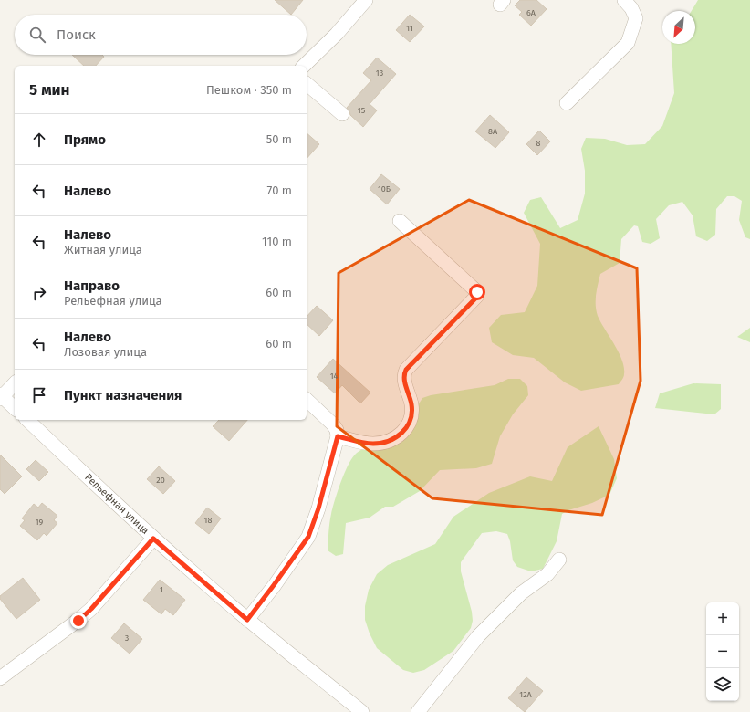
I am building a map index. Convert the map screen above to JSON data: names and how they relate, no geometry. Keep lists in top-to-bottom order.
{
  "streets": {
    "street": ["Рельефная улица"]
  },
  "house_numbers": [
    "6А",
    "11",
    "13",
    "15",
    "8А",
    "8",
    "10Б",
    "14",
    "20",
    "18",
    "19",
    "1",
    "3",
    "12А"
  ],
  "north": "bottom left",
  "page": {
    "search": "Поиск",
    "heading": ["5 мин", "Пешком · 350 m"],
    "list": [
      ["Прямо", "50 m"],
      ["Налево", "70 m"],
      ["Налево", "Житная улица", "110 m"],
      ["Направо", "Рельефная улица", "60 m"],
      ["Налево", "Лозовая улица", "60 m"],
      "Пункт назначения"
    ],
    "map_buttons": ["+", "−"]
  }
}
